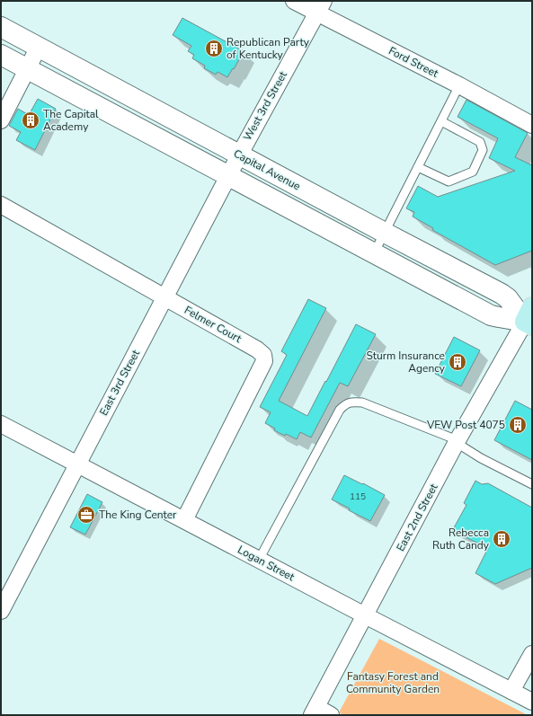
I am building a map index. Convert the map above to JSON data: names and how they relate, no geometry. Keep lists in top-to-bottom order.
{
  "streets": {
    "main road": ["Capital Avenue"],
    "street": [
      "Ford Street",
      "West 3rd Street",
      "Felmer Court",
      "East 3rd Street",
      "East 2nd Street",
      "Logan Street"
    ]
  },
  "crossings": [
    ["Ford Street", "West 3rd Street"],
    ["West 3rd Street", "Capital Avenue"],
    ["West 3rd Street", "East 3rd Street"],
    ["Capital Avenue", "East 3rd Street"],
    ["Capital Avenue", "East 2nd Street"],
    ["Felmer Court", "East 3rd Street"],
    ["Felmer Court", "Logan Street"],
    ["East 3rd Street", "Logan Street"],
    ["East 2nd Street", "Logan Street"]
  ],
  "parks": ["Fantasy Forest and Community Garden"],
  "places": {
    "building": [
      "Republican Party of Kentucky",
      "The Capital Academy",
      "Sturm Insurance Agency",
      "VFW Post 4075",
      "Rebecca Ruth Candy"
    ],
    "office": ["The King Center"]
  },
  "house_numbers": ["115"]
}
